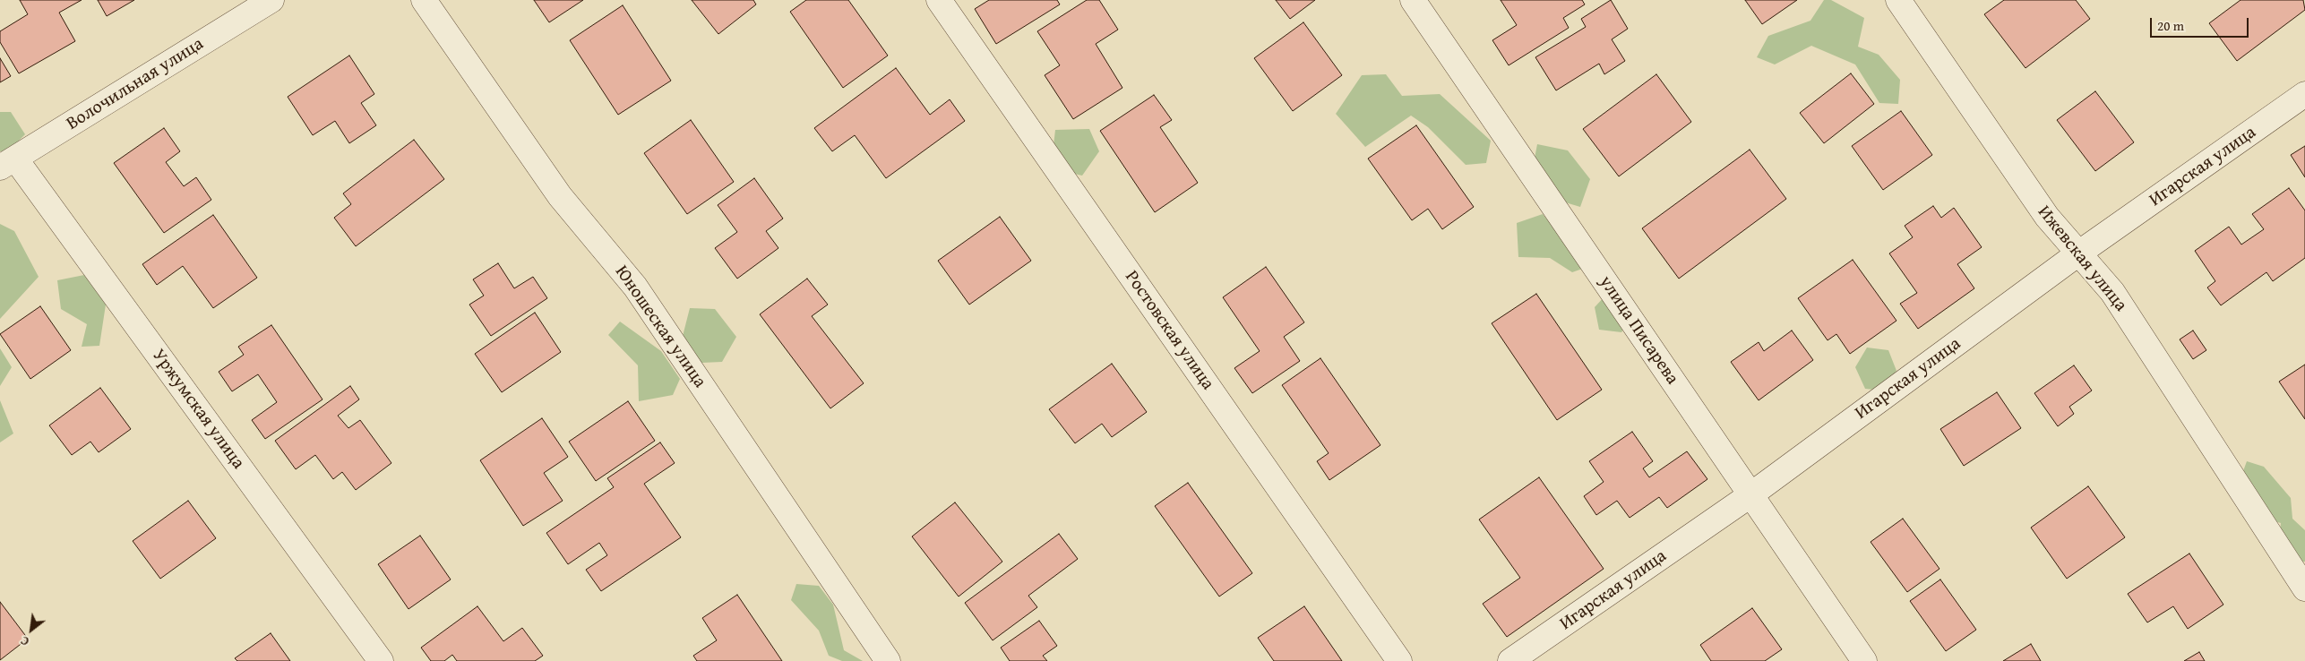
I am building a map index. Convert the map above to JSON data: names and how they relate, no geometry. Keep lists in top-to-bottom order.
{
  "streets": {
    "street": [
      "Волочильная улица",
      "Игарская улица",
      "Ижевская улица",
      "Юношеская улица",
      "Ростовская улица",
      "улица Писарева",
      "Уржумская улица"
    ]
  },
  "crossings": [
    ["Волочильная улица", "Уржумская улица"],
    ["Игарская улица", "Ижевская улица"],
    ["Игарская улица", "улица Писарева"]
  ],
  "scale_bar": "20 m",
  "north": "bottom left"
}
